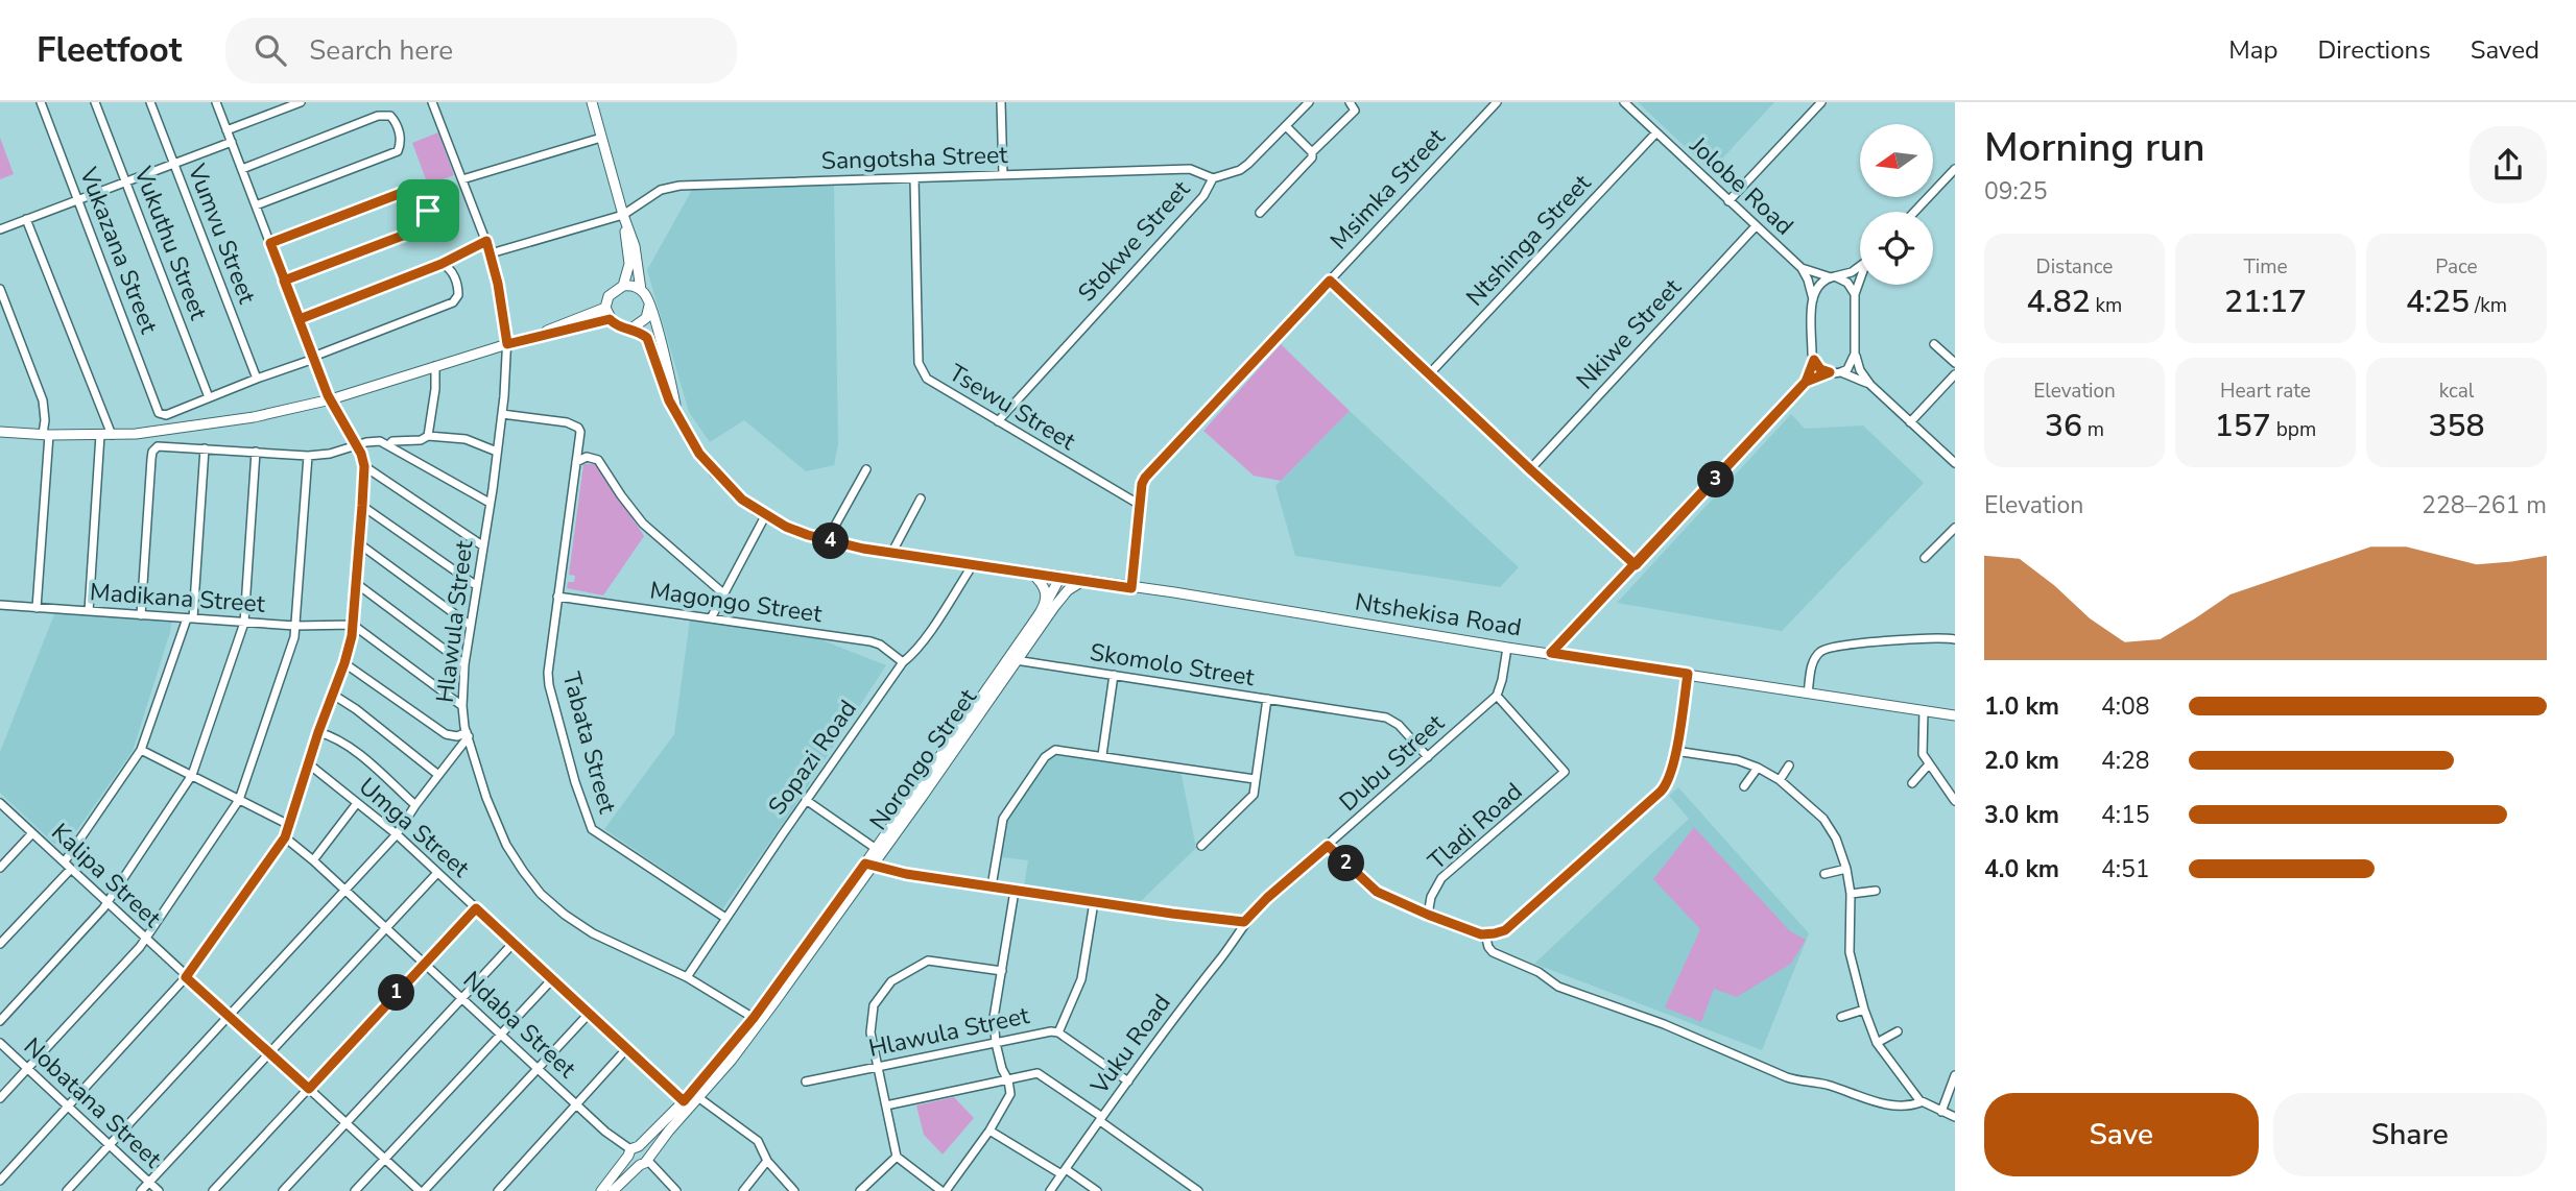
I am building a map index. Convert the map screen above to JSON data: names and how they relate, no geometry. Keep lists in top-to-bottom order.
{
  "streets": {
    "street": [
      "Sangotsha Street",
      "Jolobe Road",
      "Msimka Street",
      "Vumvu Street",
      "Ntshinga Street",
      "Stokwe Street",
      "Vukuthu Street",
      "Vukazana Street",
      "Nkiwe Street",
      "Tsewu Street",
      "Madikana Street",
      "Magongo Street",
      "Ntshekisa Road",
      "Hlawula Street",
      "Skomolo Street",
      "Tabata Street",
      "Sopazi Road",
      "Norongo Street",
      "Dubu Street",
      "Tladi Road",
      "Umga Street",
      "Kalipa Street",
      "Ndaba Street",
      "Vuku Road",
      "Nobatana Street"
    ]
  },
  "crossings": [
    ["Sangotsha Street", "Stokwe Street"],
    ["Sangotsha Street", "Tsewu Street"],
    ["Sangotsha Street", "Hlawula Street"],
    ["Jolobe Road", "Ntshinga Street"],
    ["Jolobe Road", "Nkiwe Street"],
    ["Msimka Street", "Tsewu Street"],
    ["Msimka Street", "Ntshekisa Road"],
    ["Stokwe Street", "Tsewu Street"],
    ["Vukuthu Street", "Vukazana Street"],
    ["Magongo Street", "Tabata Street"],
    ["Magongo Street", "Sopazi Road"],
    ["Ntshekisa Road", "Sopazi Road"],
    ["Ntshekisa Road", "Norongo Street"],
    ["Hlawula Street", "Tabata Street"],
    ["Hlawula Street", "Sopazi Road"],
    ["Hlawula Street", "Vuku Road"],
    ["Skomolo Street", "Norongo Street"],
    ["Skomolo Street", "Dubu Street"],
    ["Tabata Street", "Sopazi Road"],
    ["Dubu Street", "Tladi Road"],
    ["Dubu Street", "Vuku Road"]
  ],
  "north": "left",
  "page": {
    "header": "Fleetfoot",
    "search": "Search here",
    "nav": ["Map", "Directions", "Saved"],
    "heading": ["Morning run", "09:25"],
    "stats": [
      ["Distance", "4.82 km"],
      ["Time", "21:17"],
      ["Pace", "4:25 /km"],
      ["Elevation", "36 m"],
      ["Heart rate", "157 bpm"],
      ["kcal", "358"]
    ],
    "pins": [
      "3",
      "4",
      "2",
      "1"
    ],
    "chart": ["Elevation", "228–261 m"],
    "list": [
      {
        "name": "1.0 km",
        "note": "4:08"
      },
      {
        "name": "2.0 km",
        "note": "4:28"
      },
      {
        "name": "3.0 km",
        "note": "4:15"
      },
      {
        "name": "4.0 km",
        "note": "4:51"
      }
    ],
    "buttons": ["Save", "Share"]
  }
}
